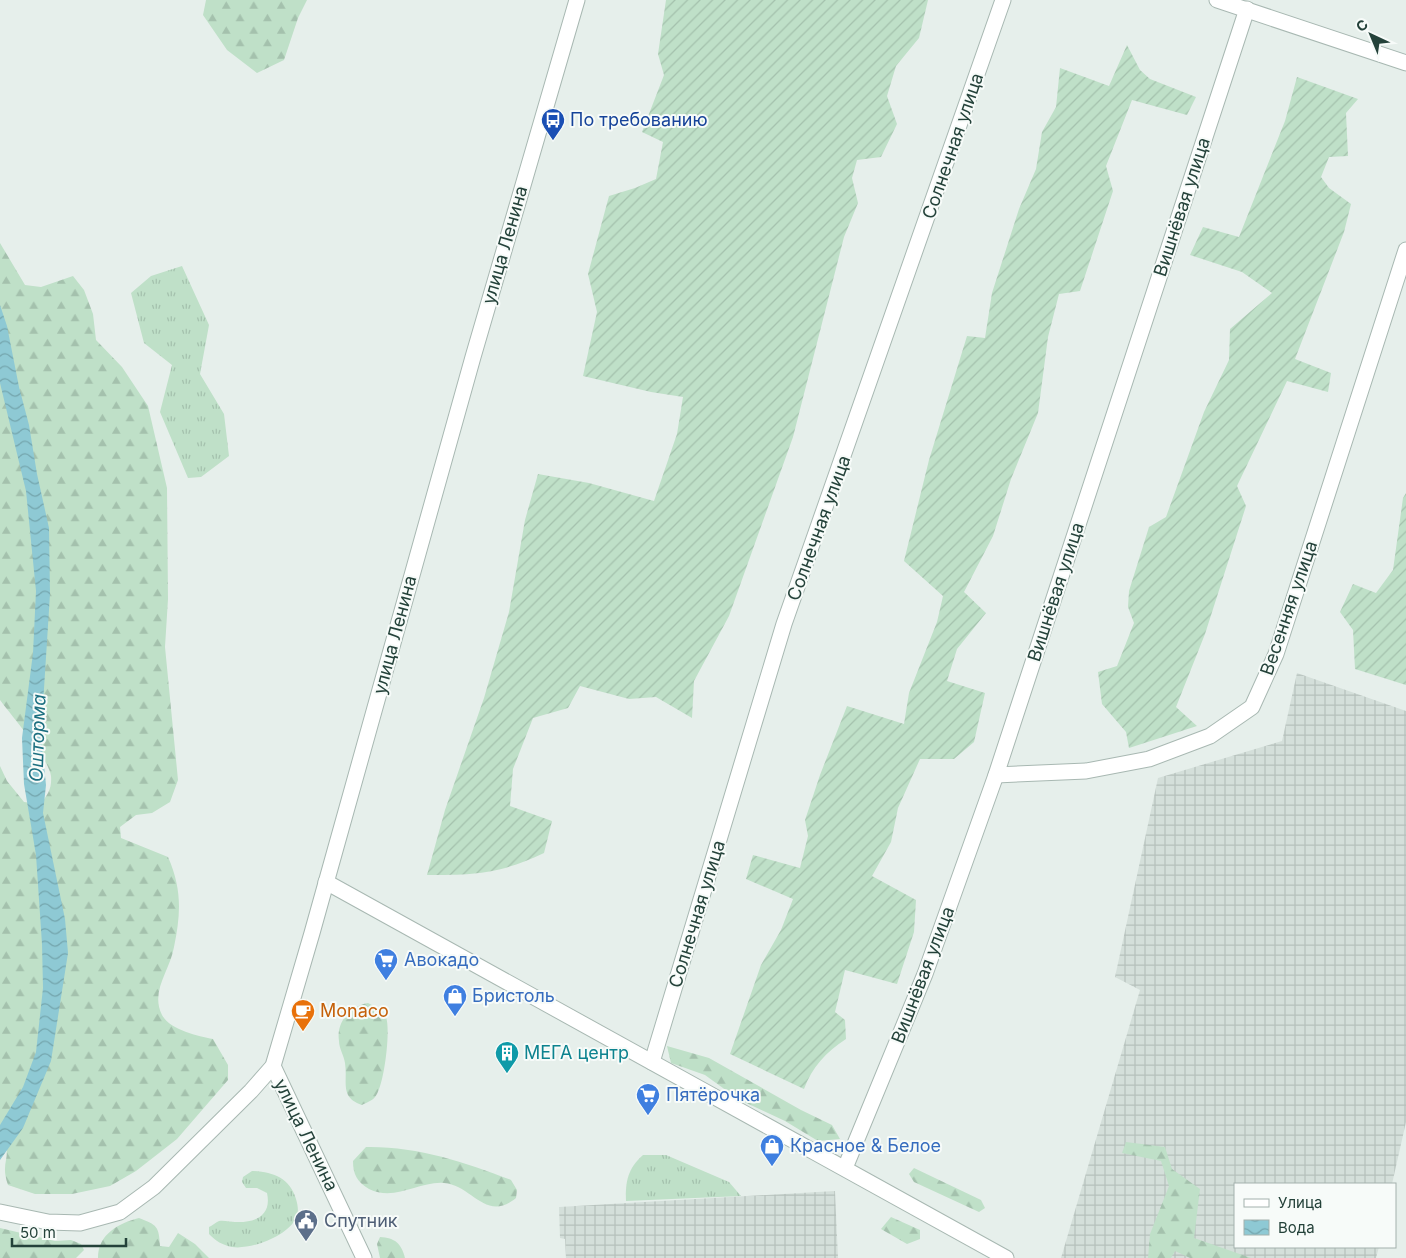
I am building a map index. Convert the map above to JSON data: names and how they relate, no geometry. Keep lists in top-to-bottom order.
{
  "streets": {
    "street": [
      "Солнечная улица",
      "Вишнёвая улица",
      "улица Ленина",
      "Весенняя улица"
    ]
  },
  "crossings": [
    ["Вишнёвая улица", "Весенняя улица"]
  ],
  "water": ["Ошторма"],
  "places": {
    "bus stop": ["По требованию"],
    "supermarket": ["Авокадо", "Пятёрочка"],
    "shop": ["Бристоль", "Красное & Белое"],
    "cafe": ["Monaco"],
    "building": ["МЕГА центр"],
    "public building": ["Спутник"]
  },
  "legend": ["Улица", "Вода"],
  "scale_bar": "50 m",
  "north": "top left"
}
